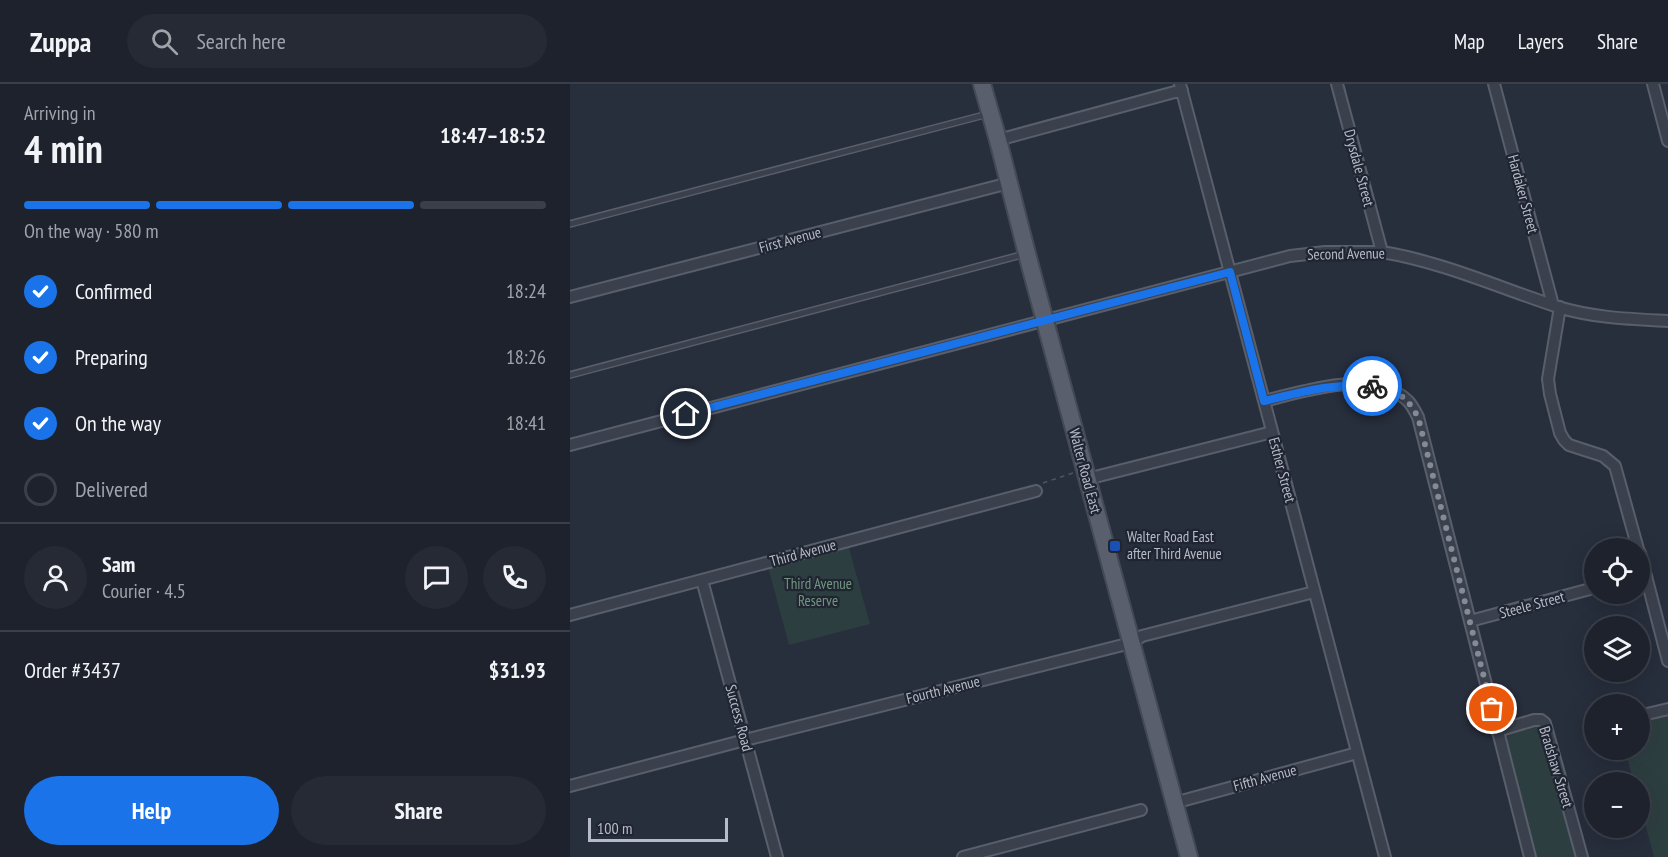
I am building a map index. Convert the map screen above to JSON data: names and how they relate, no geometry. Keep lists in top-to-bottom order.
{
  "streets": {
    "main road": ["Walter Road East"],
    "street": [
      "Drysdale Street",
      "Hardaker Street",
      "First Avenue",
      "Second Avenue",
      "Esther Street",
      "Third Avenue",
      "Steele Street",
      "Fourth Avenue",
      "Success Road",
      "Bradshaw Street",
      "Fifth Avenue"
    ]
  },
  "crossings": [
    ["Drysdale Street", "Second Avenue"],
    ["Hardaker Street", "Second Avenue"],
    ["First Avenue", "Walter Road East"],
    ["Second Avenue", "Esther Street"],
    ["Second Avenue", "Walter Road East"],
    ["Esther Street", "Fourth Avenue"],
    ["Esther Street", "Fifth Avenue"],
    ["Walter Road East", "Fourth Avenue"],
    ["Walter Road East", "Fifth Avenue"],
    ["Third Avenue", "Success Road"],
    ["Fourth Avenue", "Success Road"]
  ],
  "parks": ["Third Avenue Reserve"],
  "places": {
    "transit": ["Walter Road East after Third Avenue"]
  },
  "scale_bar": "100 m",
  "page": {
    "header": "Zuppa",
    "search": "Search here",
    "nav": ["Map", "Layers", "Share"],
    "heading": ["4 min", "Arriving in", "18:47–18:52"],
    "panel": [
      "Sam",
      "Courier · 4.5",
      "Order #3437",
      "$31.93"
    ],
    "bar": "On the way · 580 m",
    "list": [
      ["Confirmed", "18:24"],
      ["Preparing", "18:26"],
      ["On the way", "18:41"],
      "Delivered"
    ],
    "map_buttons": ["+", "−"],
    "buttons": ["Help", "Share"],
    "scale": "100 m"
  }
}
